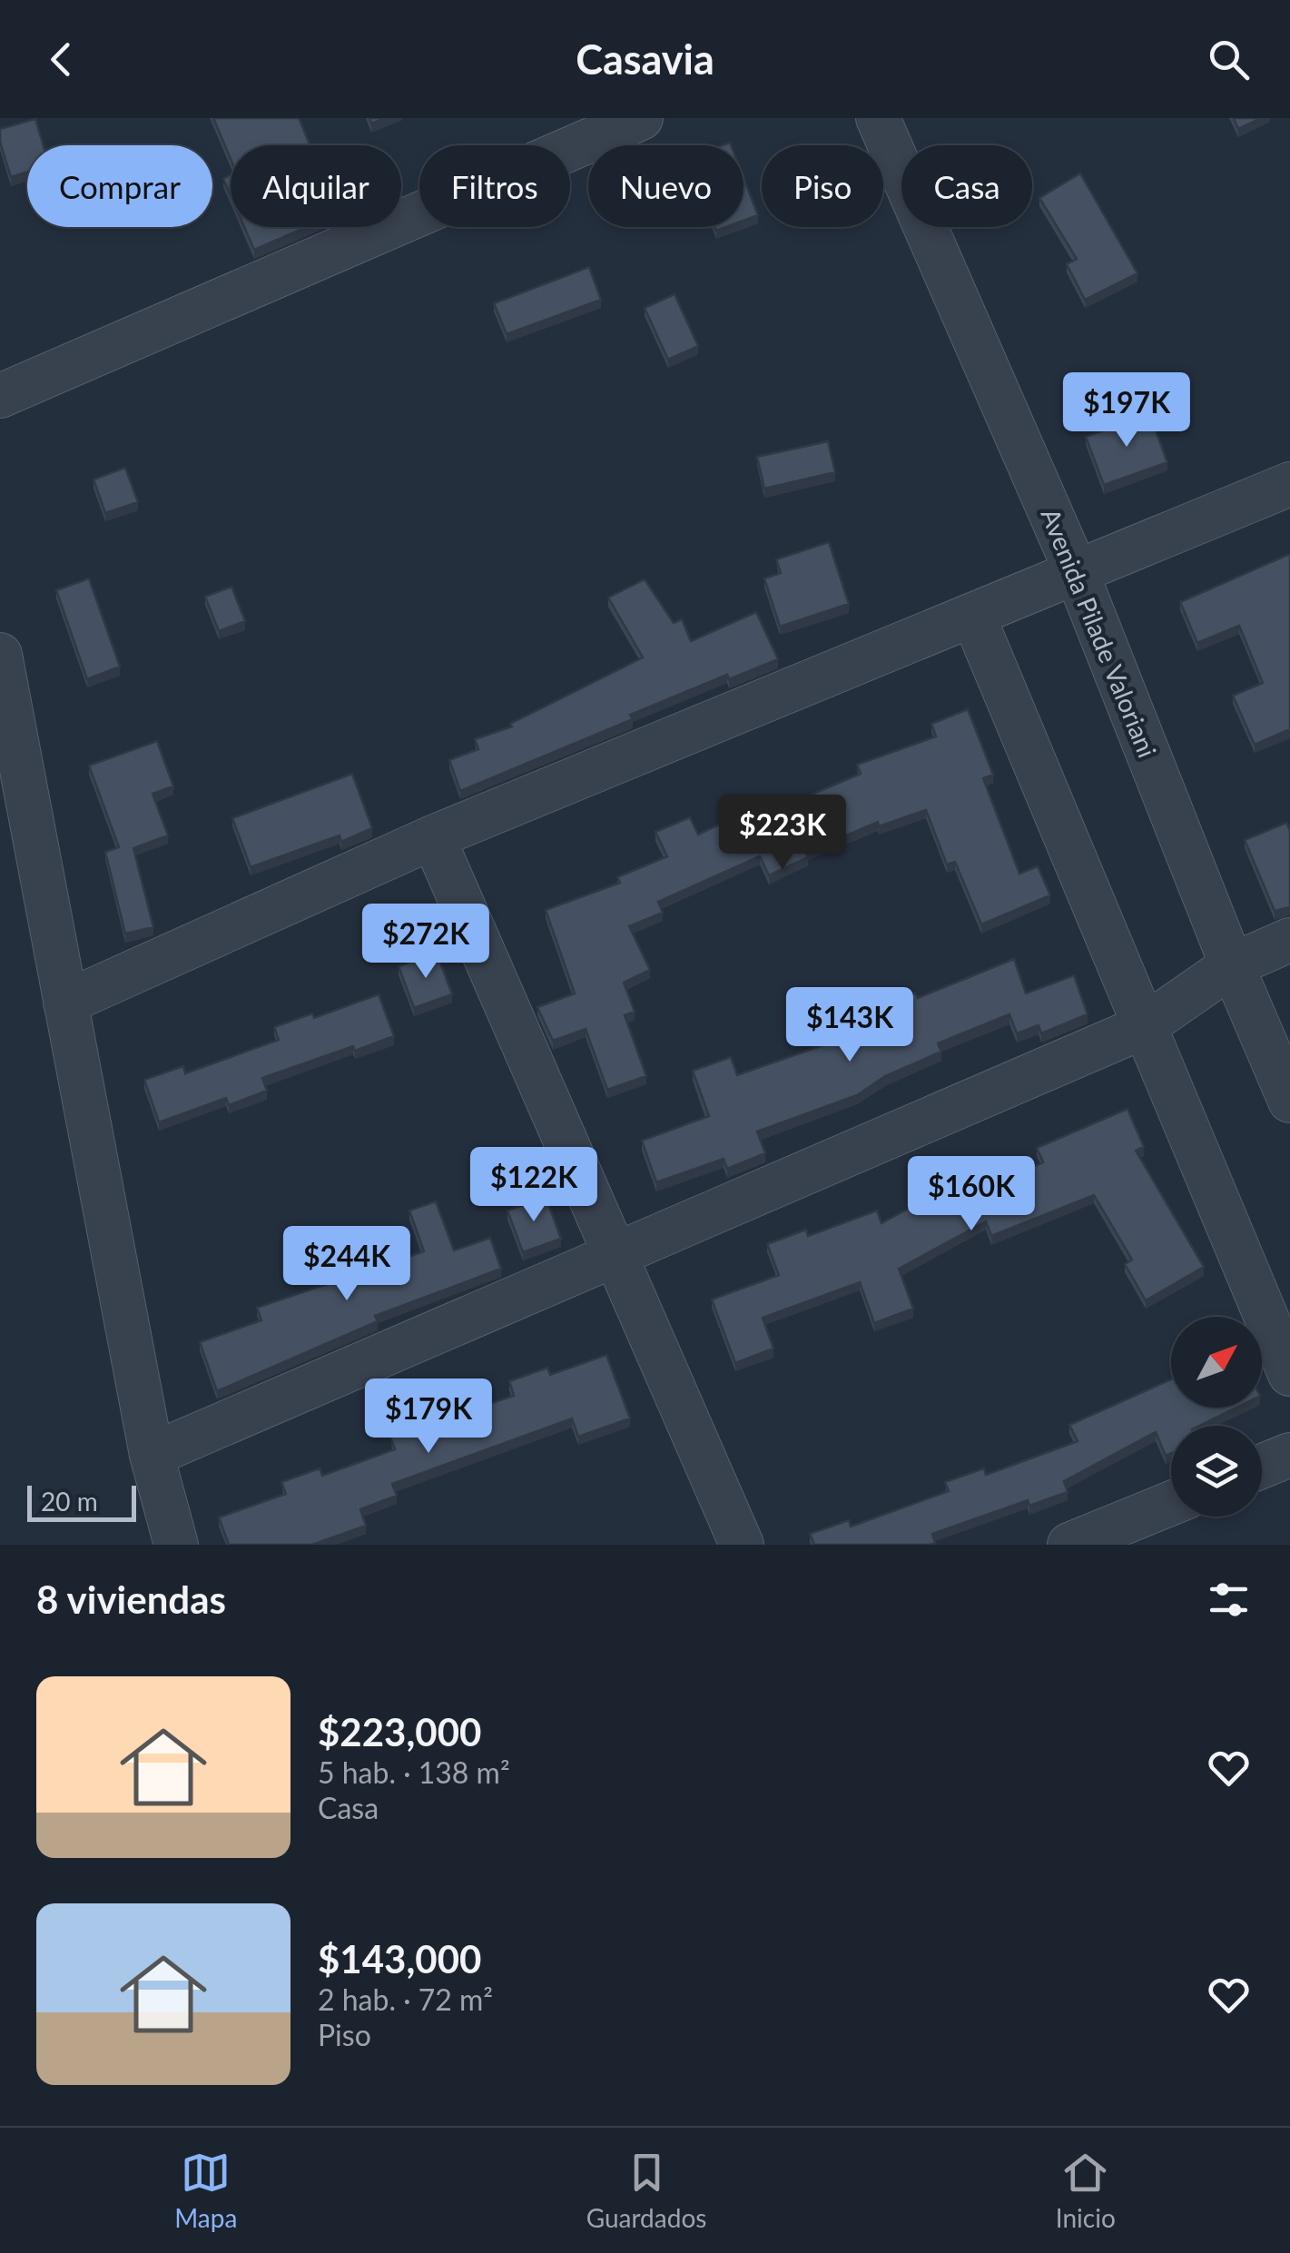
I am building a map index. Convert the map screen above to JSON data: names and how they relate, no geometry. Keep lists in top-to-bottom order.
{
  "streets": {
    "street": ["Avenida Pilade Valoriani"]
  },
  "scale_bar": "20 m",
  "north": "top right",
  "page": {
    "header": "Casavia",
    "chip": [
      "Comprar",
      "Alquilar",
      "Filtros",
      "Nuevo",
      "Piso",
      "Casa"
    ],
    "price": [
      "$197K",
      "$223K",
      "$272K",
      "$143K",
      "$122K",
      "$160K",
      "$244K",
      "$179K"
    ],
    "scale": "20 m",
    "heading": "8 viviendas",
    "list": [
      {
        "name": "$223,000",
        "note": "5 hab. · 138 m² · Casa"
      },
      {
        "name": "$143,000",
        "note": "2 hab. · 72 m² · Piso"
      }
    ],
    "tabs": ["Mapa", "Guardados", "Inicio"]
  }
}
